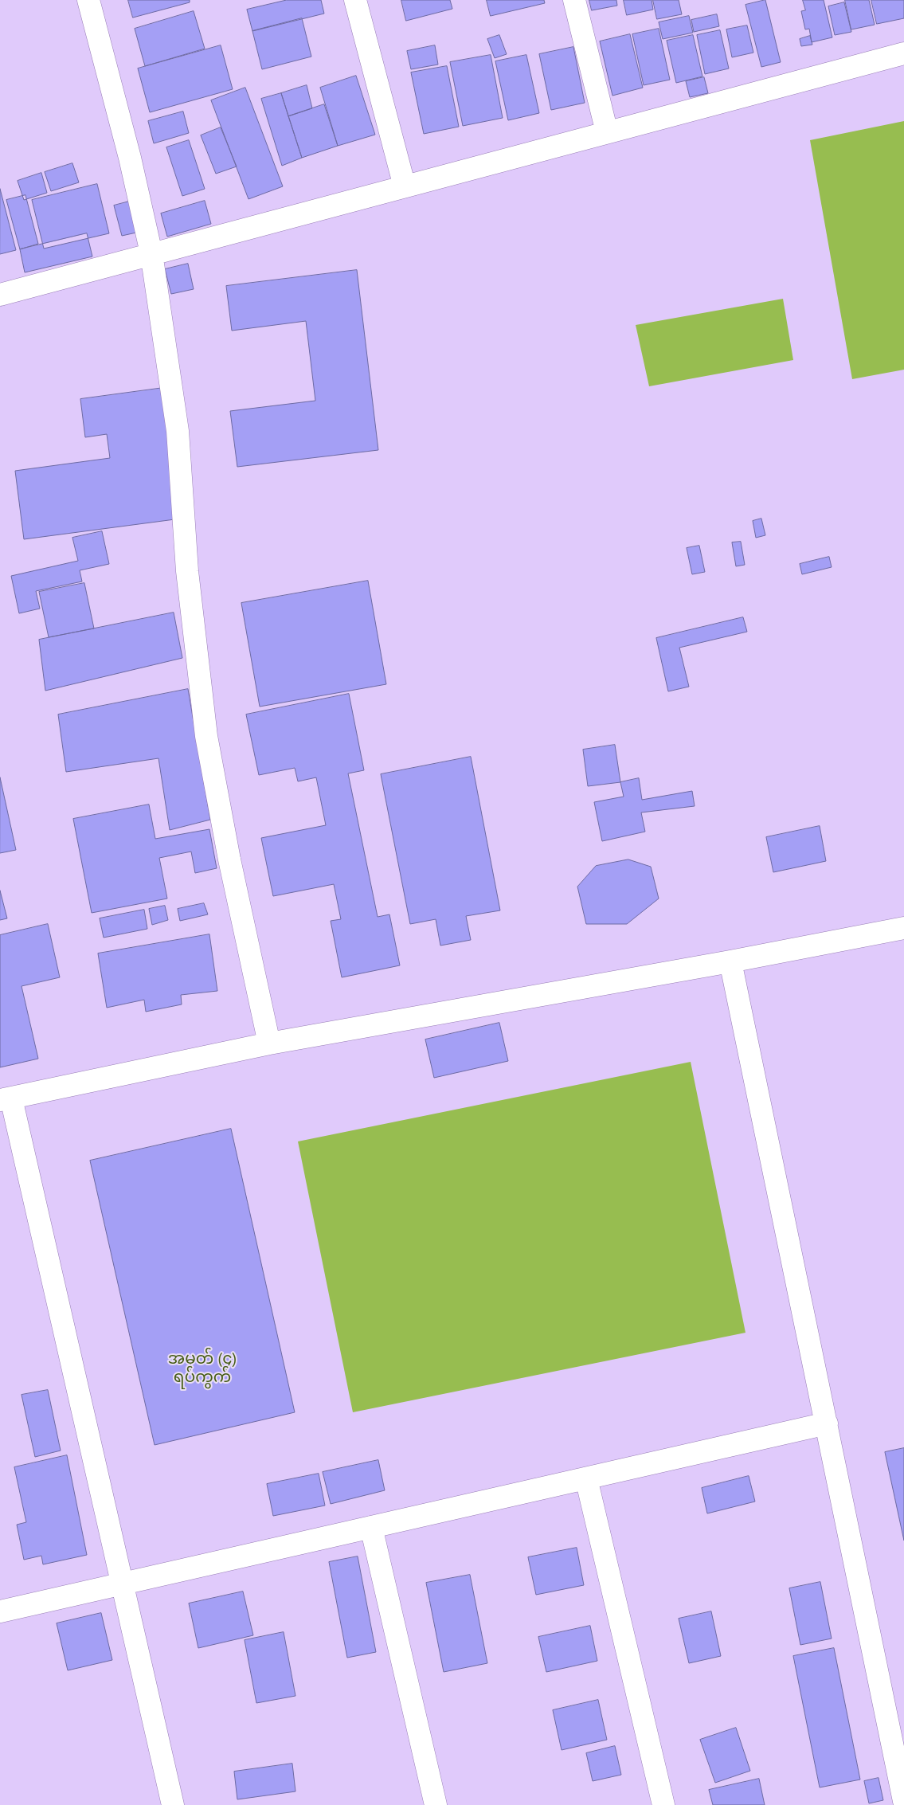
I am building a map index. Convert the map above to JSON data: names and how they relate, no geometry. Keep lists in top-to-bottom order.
{
  "districts": ["အမှတ် (၄) ရပ်ကွက်"]
}
